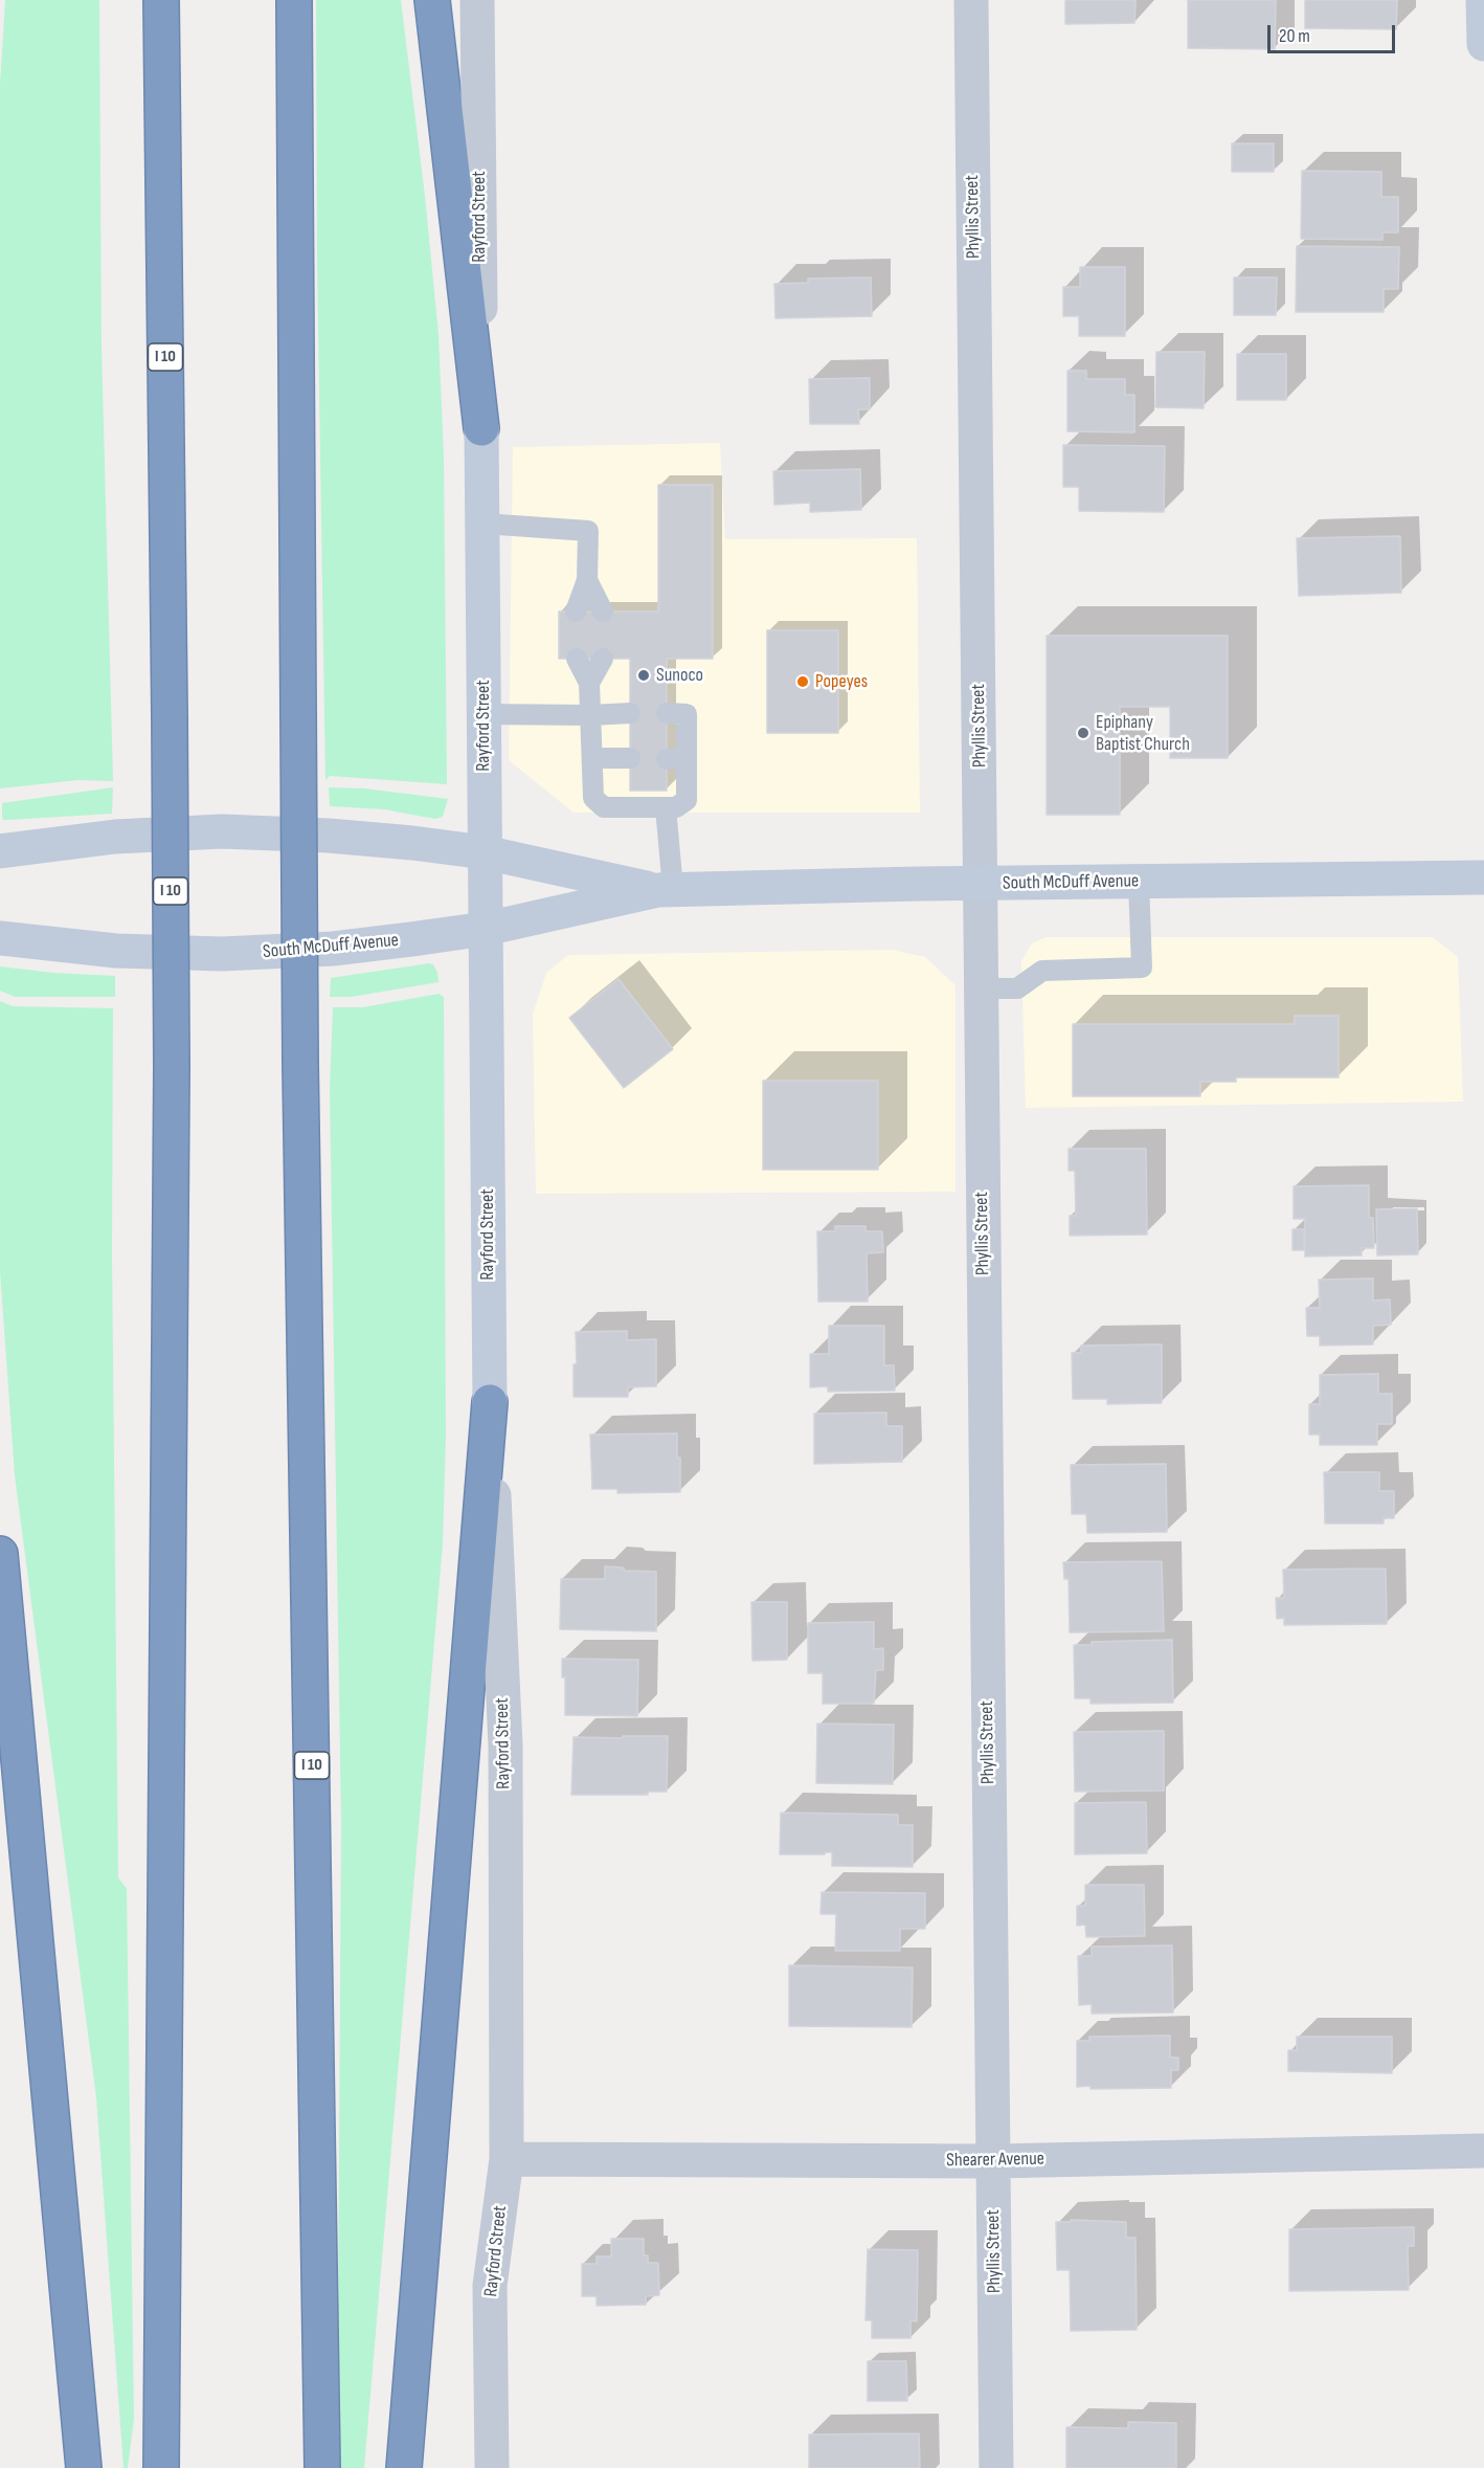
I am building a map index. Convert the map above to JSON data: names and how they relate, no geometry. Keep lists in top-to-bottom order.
{
  "streets": {
    "highway": ["I 10"],
    "main road": ["Rayford Street", "South McDuff Avenue"],
    "street": ["Phyllis Street", "Shearer Avenue"]
  },
  "crossings": [
    ["Rayford Street", "South McDuff Avenue"],
    ["Rayford Street", "Shearer Avenue"],
    ["Phyllis Street", "South McDuff Avenue"],
    ["Phyllis Street", "Shearer Avenue"]
  ],
  "places": ["Sunoco", "Popeyes", "Epiphany Baptist Church"],
  "scale_bar": "20 m"
}
